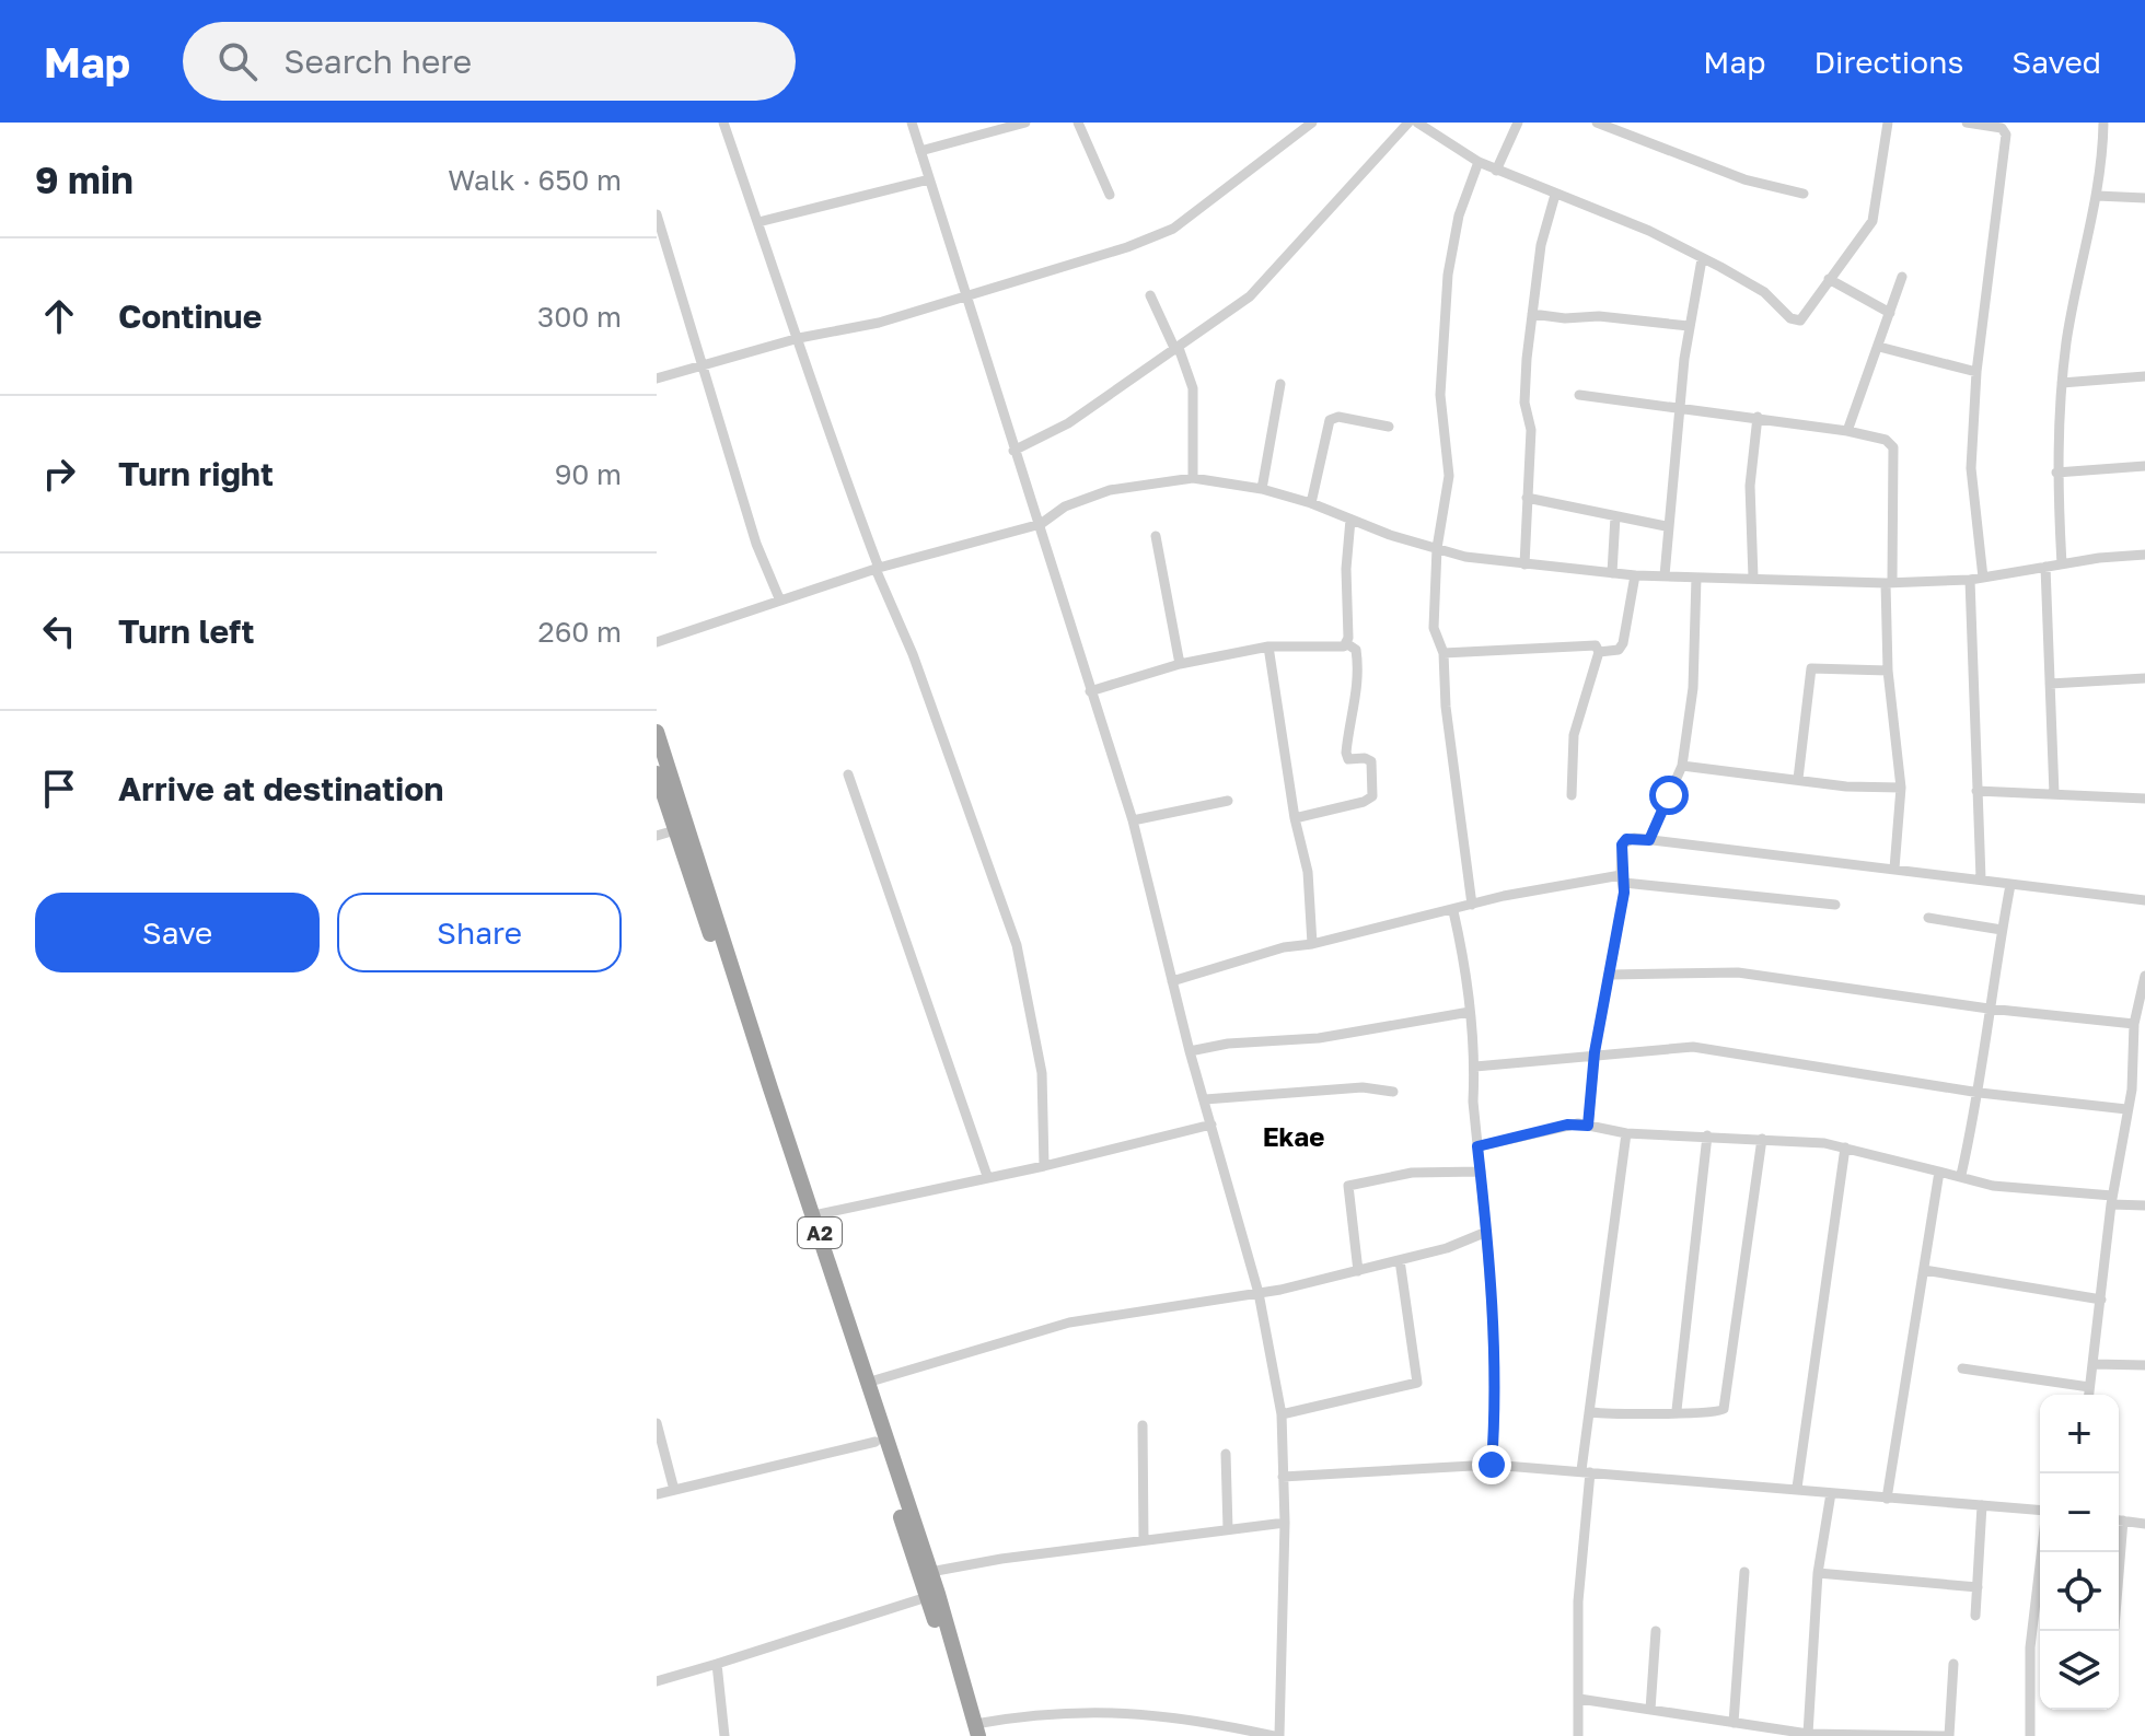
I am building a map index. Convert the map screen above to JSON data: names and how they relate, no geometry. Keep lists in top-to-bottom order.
{
  "streets": {
    "highway": ["A2"]
  },
  "districts": ["Ekae"],
  "page": {
    "header": "Map",
    "search": "Search here",
    "nav": ["Map", "Directions", "Saved"],
    "heading": ["9 min", "Walk · 650 m"],
    "list": [
      ["Continue", "300 m"],
      ["Turn right", "90 m"],
      ["Turn left", "260 m"],
      "Arrive at destination"
    ],
    "buttons": ["Save", "Share"],
    "map_buttons": ["+", "−"]
  }
}
